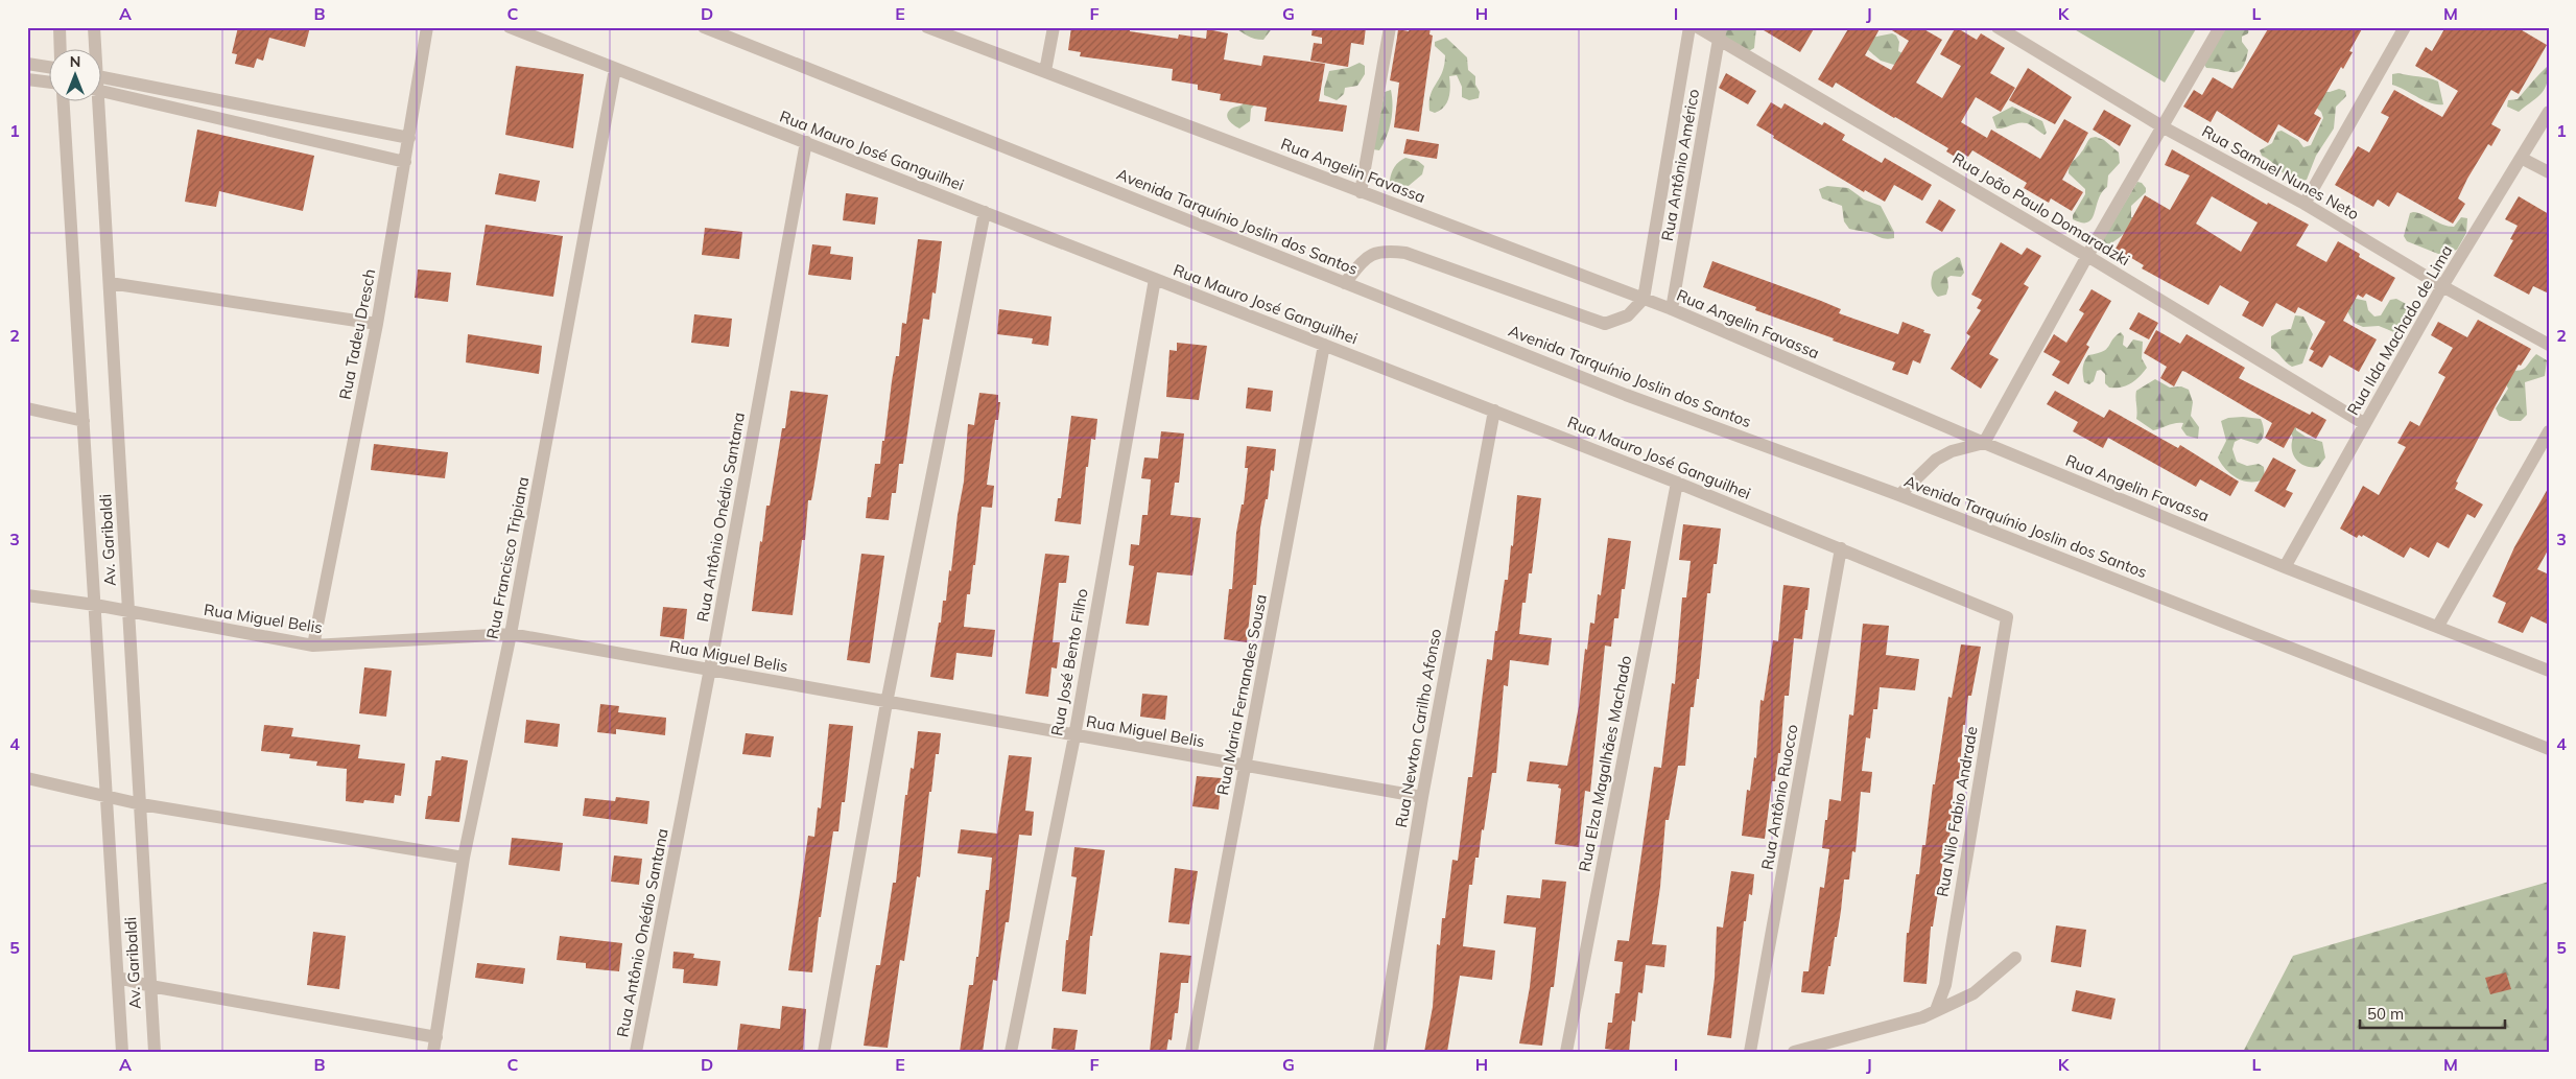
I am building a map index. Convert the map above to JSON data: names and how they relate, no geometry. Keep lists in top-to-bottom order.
{
  "streets": {
    "street": [
      "Rua Mauro José Ganguilhei",
      "Rua Antônio Américo",
      "Rua Angelin Favassa",
      "Rua Samuel Nunes Neto",
      "Rua João Paulo Domaradzki",
      "Avenida Tarquínio Joslin dos Santos",
      "Rua Ilda Machado de Lima",
      "Rua Tadeu Dresch",
      "Rua Antônio Onédio Santana",
      "Av. Garibaldi",
      "Rua Francisco Tripiana",
      "Rua Miguel Belis",
      "Rua José Bento Filho",
      "Rua Maria Fernandes Sousa",
      "Rua Newton Carilho Afonso",
      "Rua Elza Magalhães Machado",
      "Rua Antônio Ruocco",
      "Rua Nilo Fabio Andrade"
    ]
  },
  "crossings": [
    ["Rua Mauro José Ganguilhei", "Rua Antônio Onédio Santana"],
    ["Rua Mauro José Ganguilhei", "Rua Francisco Tripiana"],
    ["Rua Mauro José Ganguilhei", "Rua José Bento Filho"],
    ["Rua Mauro José Ganguilhei", "Rua Maria Fernandes Sousa"],
    ["Rua Mauro José Ganguilhei", "Rua Newton Carilho Afonso"],
    ["Rua Mauro José Ganguilhei", "Rua Elza Magalhães Machado"],
    ["Rua Mauro José Ganguilhei", "Rua Antônio Ruocco"],
    ["Rua Mauro José Ganguilhei", "Rua Nilo Fabio Andrade"],
    ["Rua Antônio Américo", "Rua Angelin Favassa"],
    ["Rua Antônio Américo", "Rua João Paulo Domaradzki"],
    ["Rua Angelin Favassa", "Rua Ilda Machado de Lima"],
    ["Rua Samuel Nunes Neto", "Rua Ilda Machado de Lima"],
    ["Rua João Paulo Domaradzki", "Rua Ilda Machado de Lima"],
    ["Rua Tadeu Dresch", "Rua Miguel Belis"],
    ["Rua Antônio Onédio Santana", "Rua Miguel Belis"],
    ["Av. Garibaldi", "Rua Miguel Belis"],
    ["Rua Francisco Tripiana", "Rua Miguel Belis"],
    ["Rua Miguel Belis", "Rua José Bento Filho"],
    ["Rua Miguel Belis", "Rua Maria Fernandes Sousa"],
    ["Rua Miguel Belis", "Rua Newton Carilho Afonso"]
  ],
  "scale_bar": "50 m",
  "north": "top",
  "grid": {
    "columns": [
      "A",
      "B",
      "C",
      "D",
      "E",
      "F",
      "G",
      "H",
      "I",
      "J",
      "K",
      "L",
      "M"
    ],
    "rows": [
      "1",
      "2",
      "3",
      "4",
      "5"
    ]
  }
}
